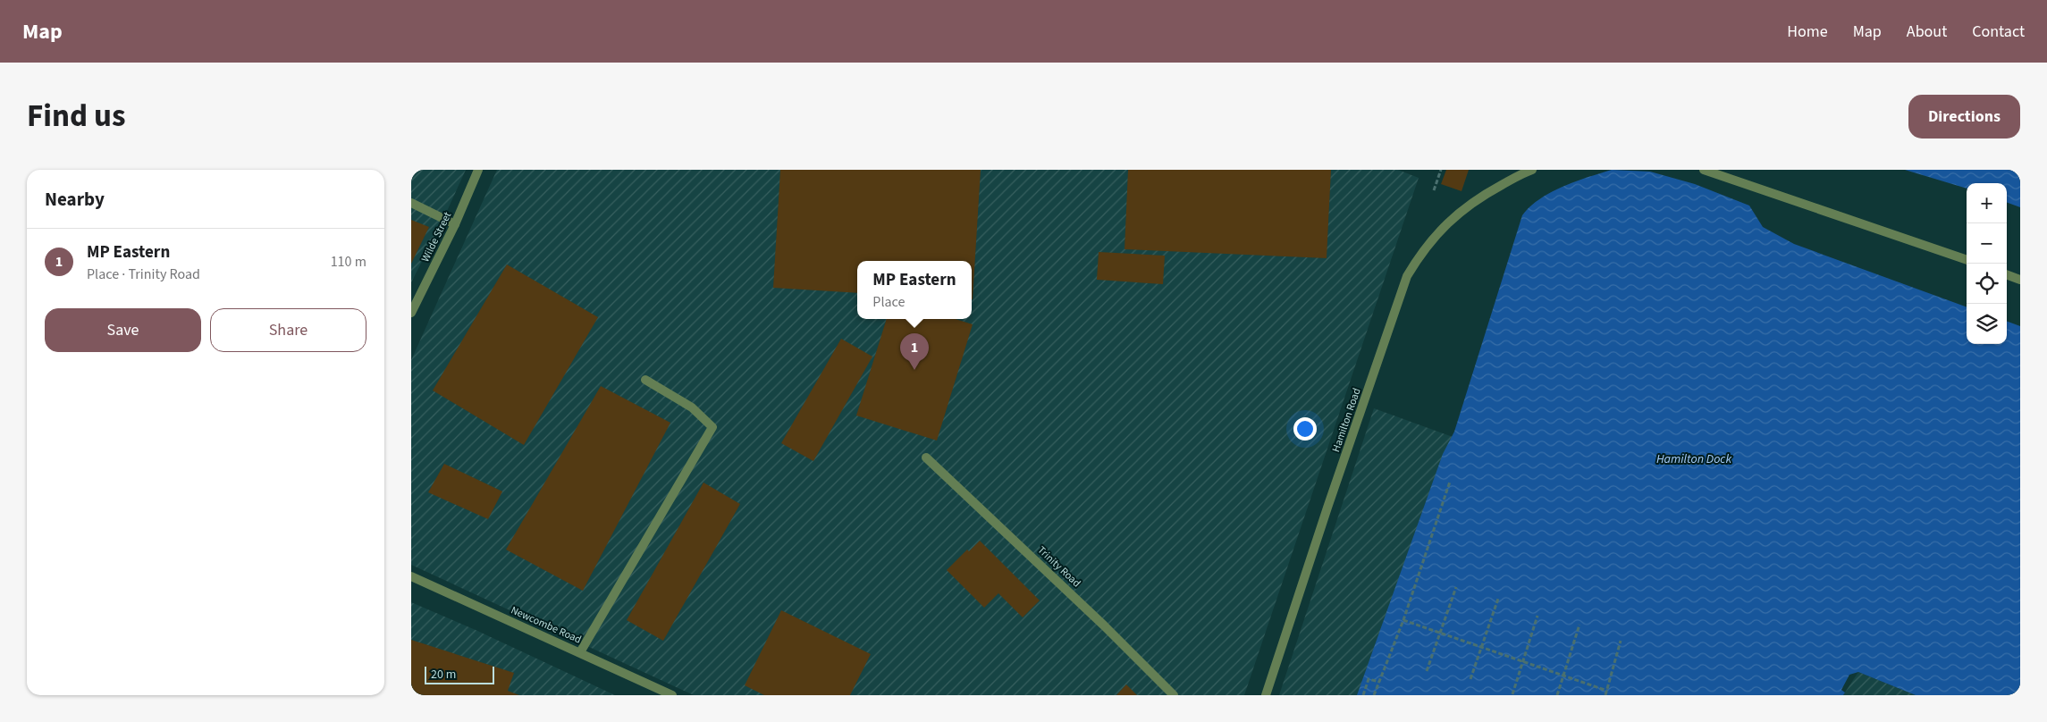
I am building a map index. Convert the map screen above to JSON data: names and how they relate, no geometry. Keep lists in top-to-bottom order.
{
  "streets": {
    "street": [
      "Wilde Street",
      "Hamilton Road",
      "Trinity Road",
      "Newcombe Road"
    ]
  },
  "water": ["Hamilton Dock"],
  "scale_bar": "20 m",
  "page": {
    "header": "Map",
    "nav": [
      "Home",
      "Map",
      "About",
      "Contact"
    ],
    "title": "Find us",
    "buttons": [
      "Directions",
      ["Save", "Share"]
    ],
    "heading": "Nearby",
    "map_buttons": ["+", "−"],
    "list": [
      {
        "mark": "1",
        "name": "MP Eastern",
        "note": "Place · Trinity Road",
        "value": "110 m"
      }
    ],
    "popup": ["MP Eastern", "Place"],
    "pins": "1",
    "scale": "20 m"
  }
}
